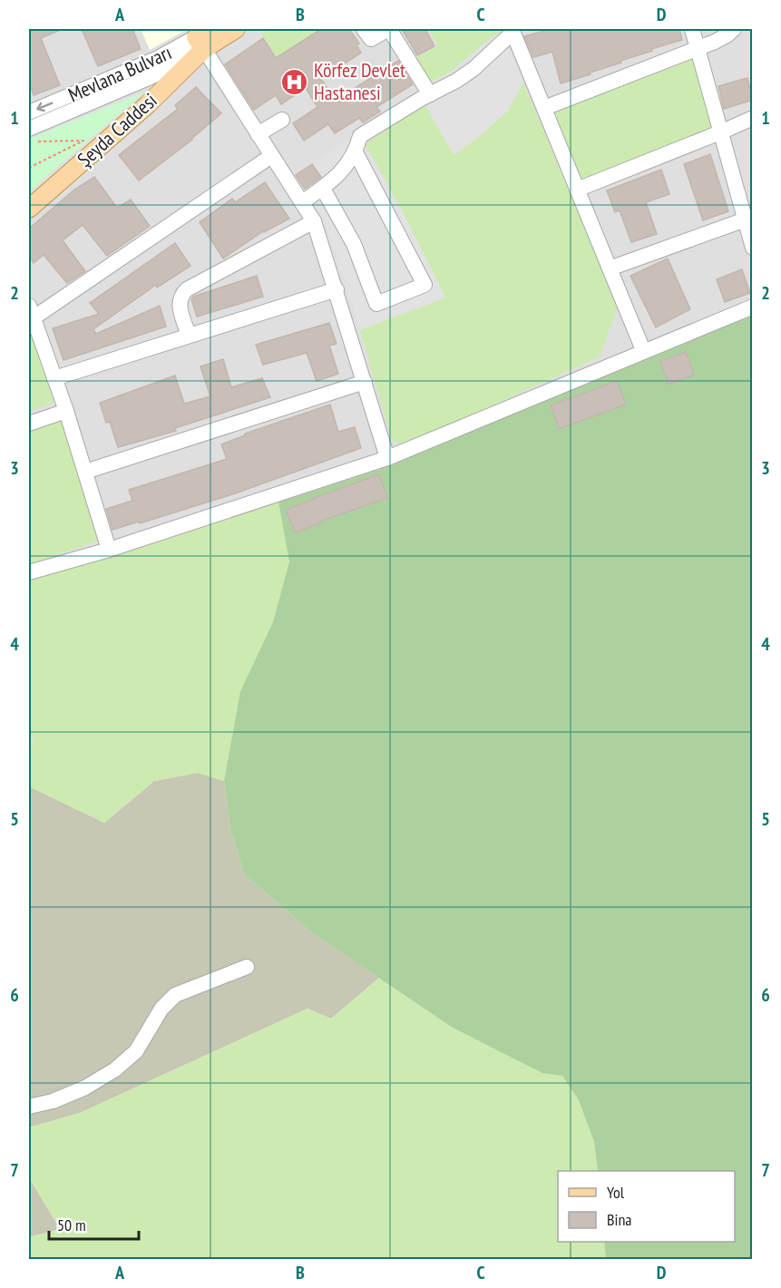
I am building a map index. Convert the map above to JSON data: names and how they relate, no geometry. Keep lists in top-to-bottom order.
{
  "streets": {
    "main road": ["Mevlana Bulvarı", "Şeyda Caddesi"]
  },
  "crossings": [
    ["Mevlana Bulvarı", "Şeyda Caddesi"]
  ],
  "one_way": ["Mevlana Bulvarı"],
  "places": {
    "hospital": ["Körfez Devlet Hastanesi"]
  },
  "legend": ["Yol", "Bina"],
  "scale_bar": "50 m",
  "grid": {
    "columns": [
      "A",
      "B",
      "C",
      "D"
    ],
    "rows": [
      "1",
      "2",
      "3",
      "4",
      "5",
      "6",
      "7"
    ]
  }
}
